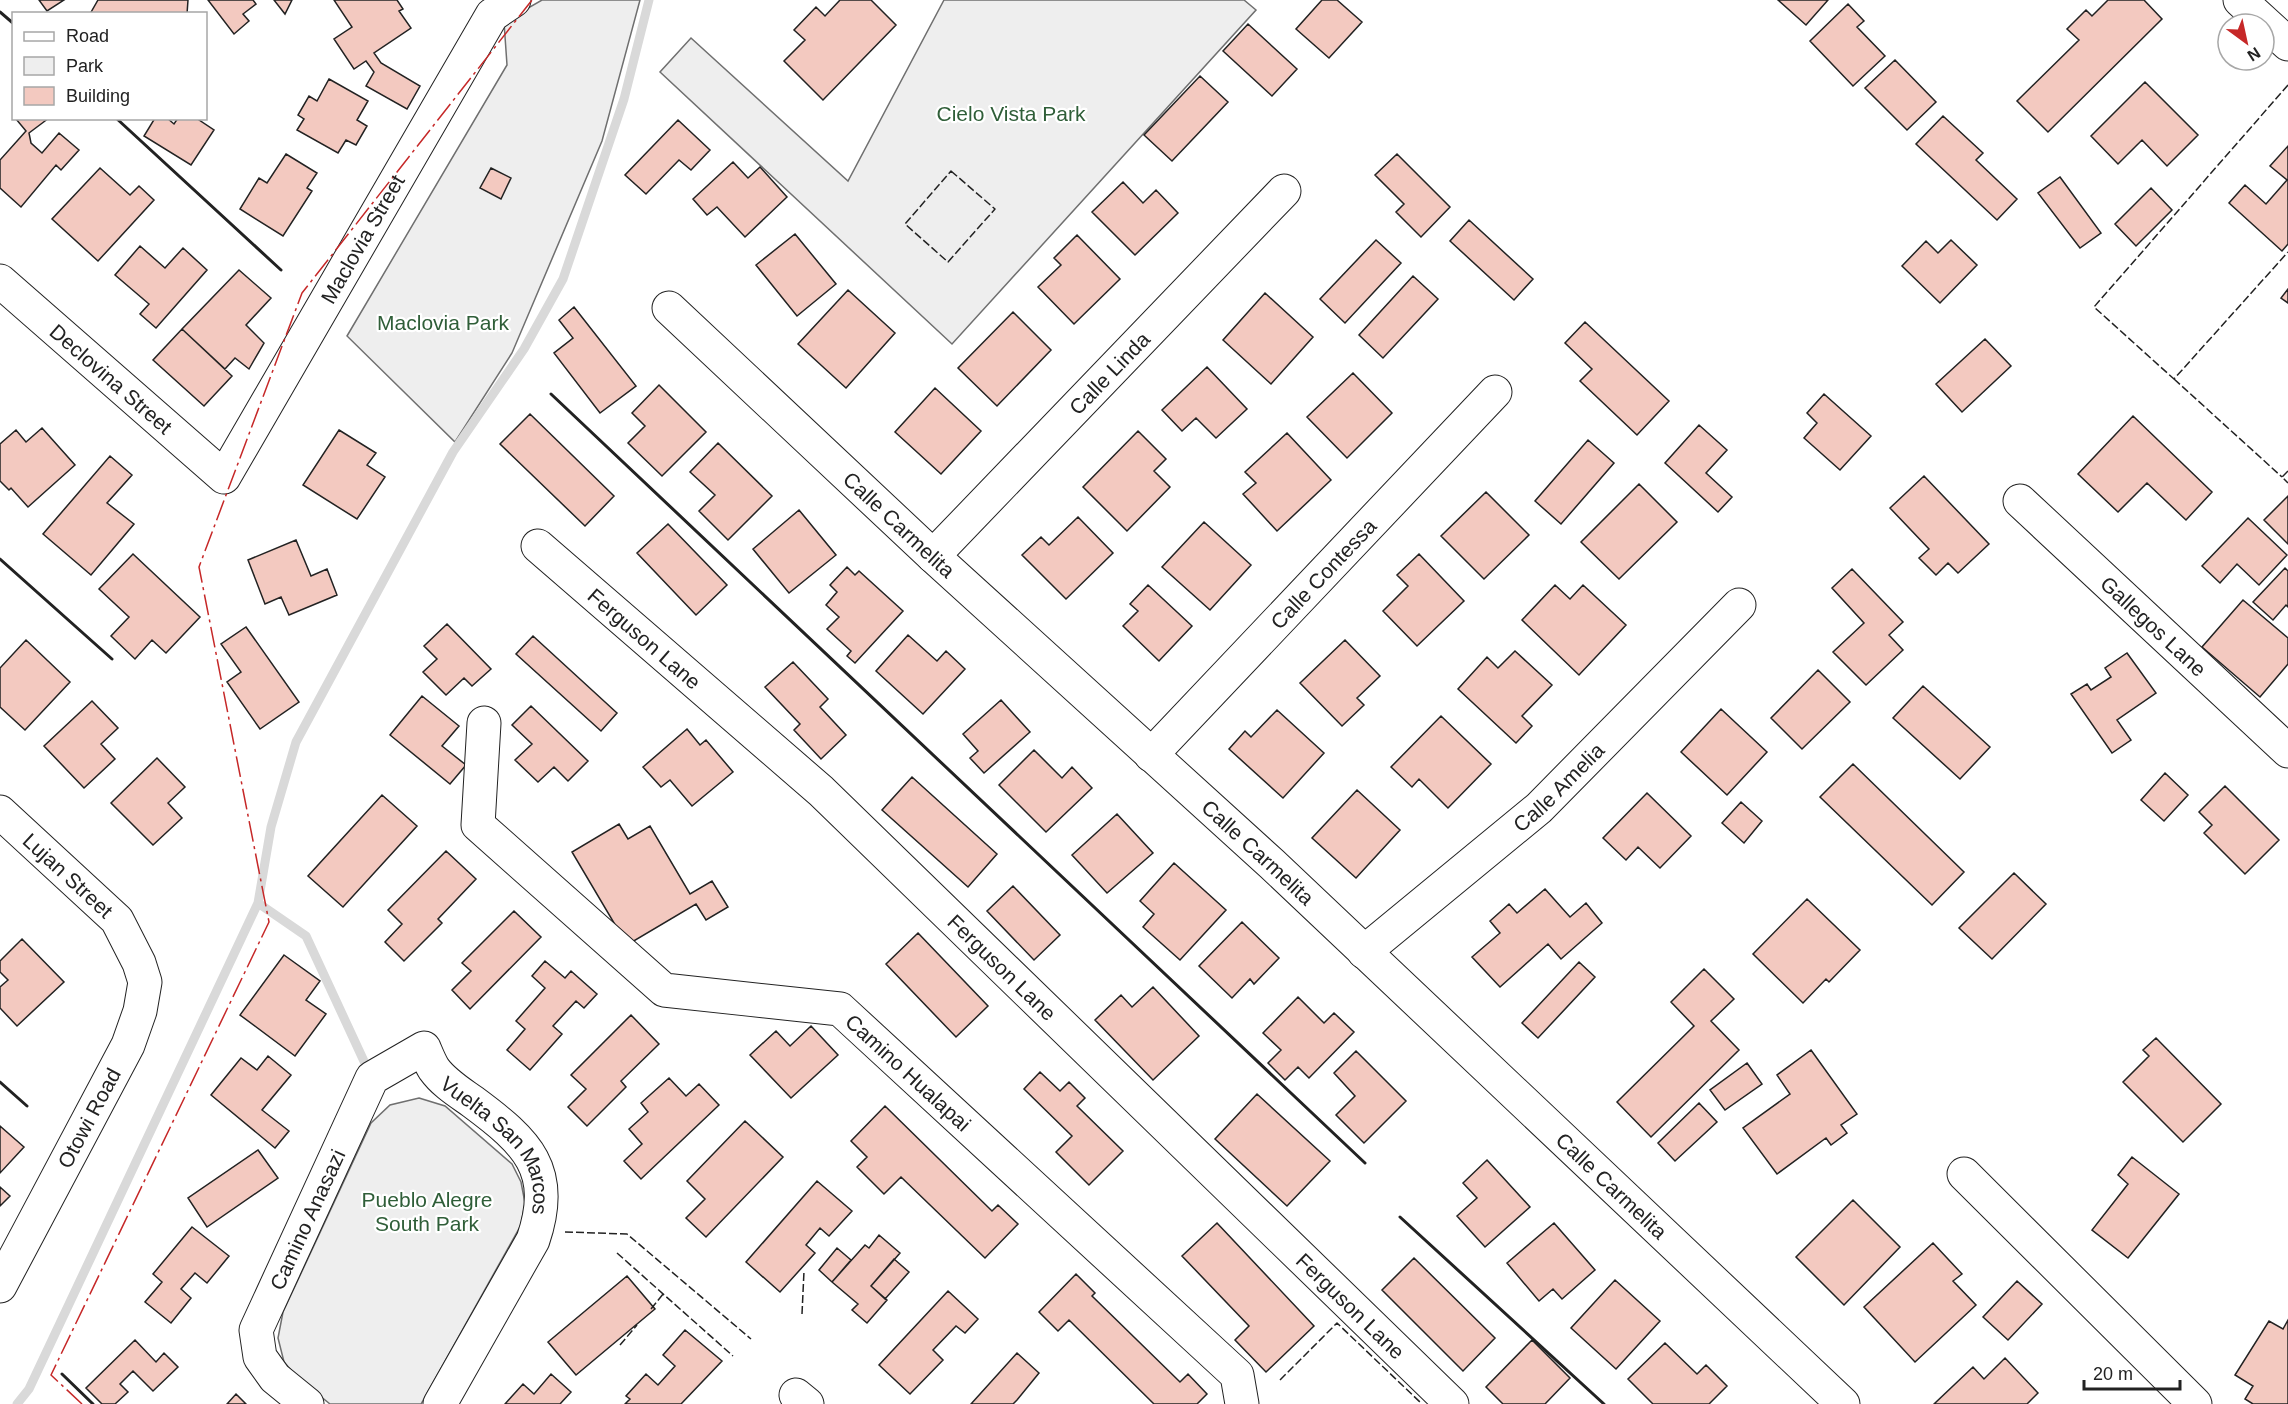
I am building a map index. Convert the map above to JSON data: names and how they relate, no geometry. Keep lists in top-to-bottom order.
{
  "streets": {
    "street": [
      "Maclovia Street",
      "Calle Linda",
      "Declovina Street",
      "Calle Carmelita",
      "Calle Contessa",
      "Gallegos Lane",
      "Ferguson Lane",
      "Calle Amelia",
      "Lujan Street",
      "Camino Hualapai",
      "Otowi Road",
      "Vuelta San Marcos",
      "Camino Anasazi"
    ]
  },
  "crossings": [
    ["Maclovia Street", "Declovina Street"],
    ["Calle Linda", "Calle Carmelita"],
    ["Calle Carmelita", "Calle Contessa"],
    ["Calle Carmelita", "Calle Amelia"],
    ["Lujan Street", "Otowi Road"],
    ["Vuelta San Marcos", "Camino Anasazi"]
  ],
  "parks": ["Cielo Vista Park", "Maclovia Park", "Pueblo Alegre South Park"],
  "legend": ["Road", "Park", "Building"],
  "scale_bar": "20 m",
  "north": "bottom right"
}
